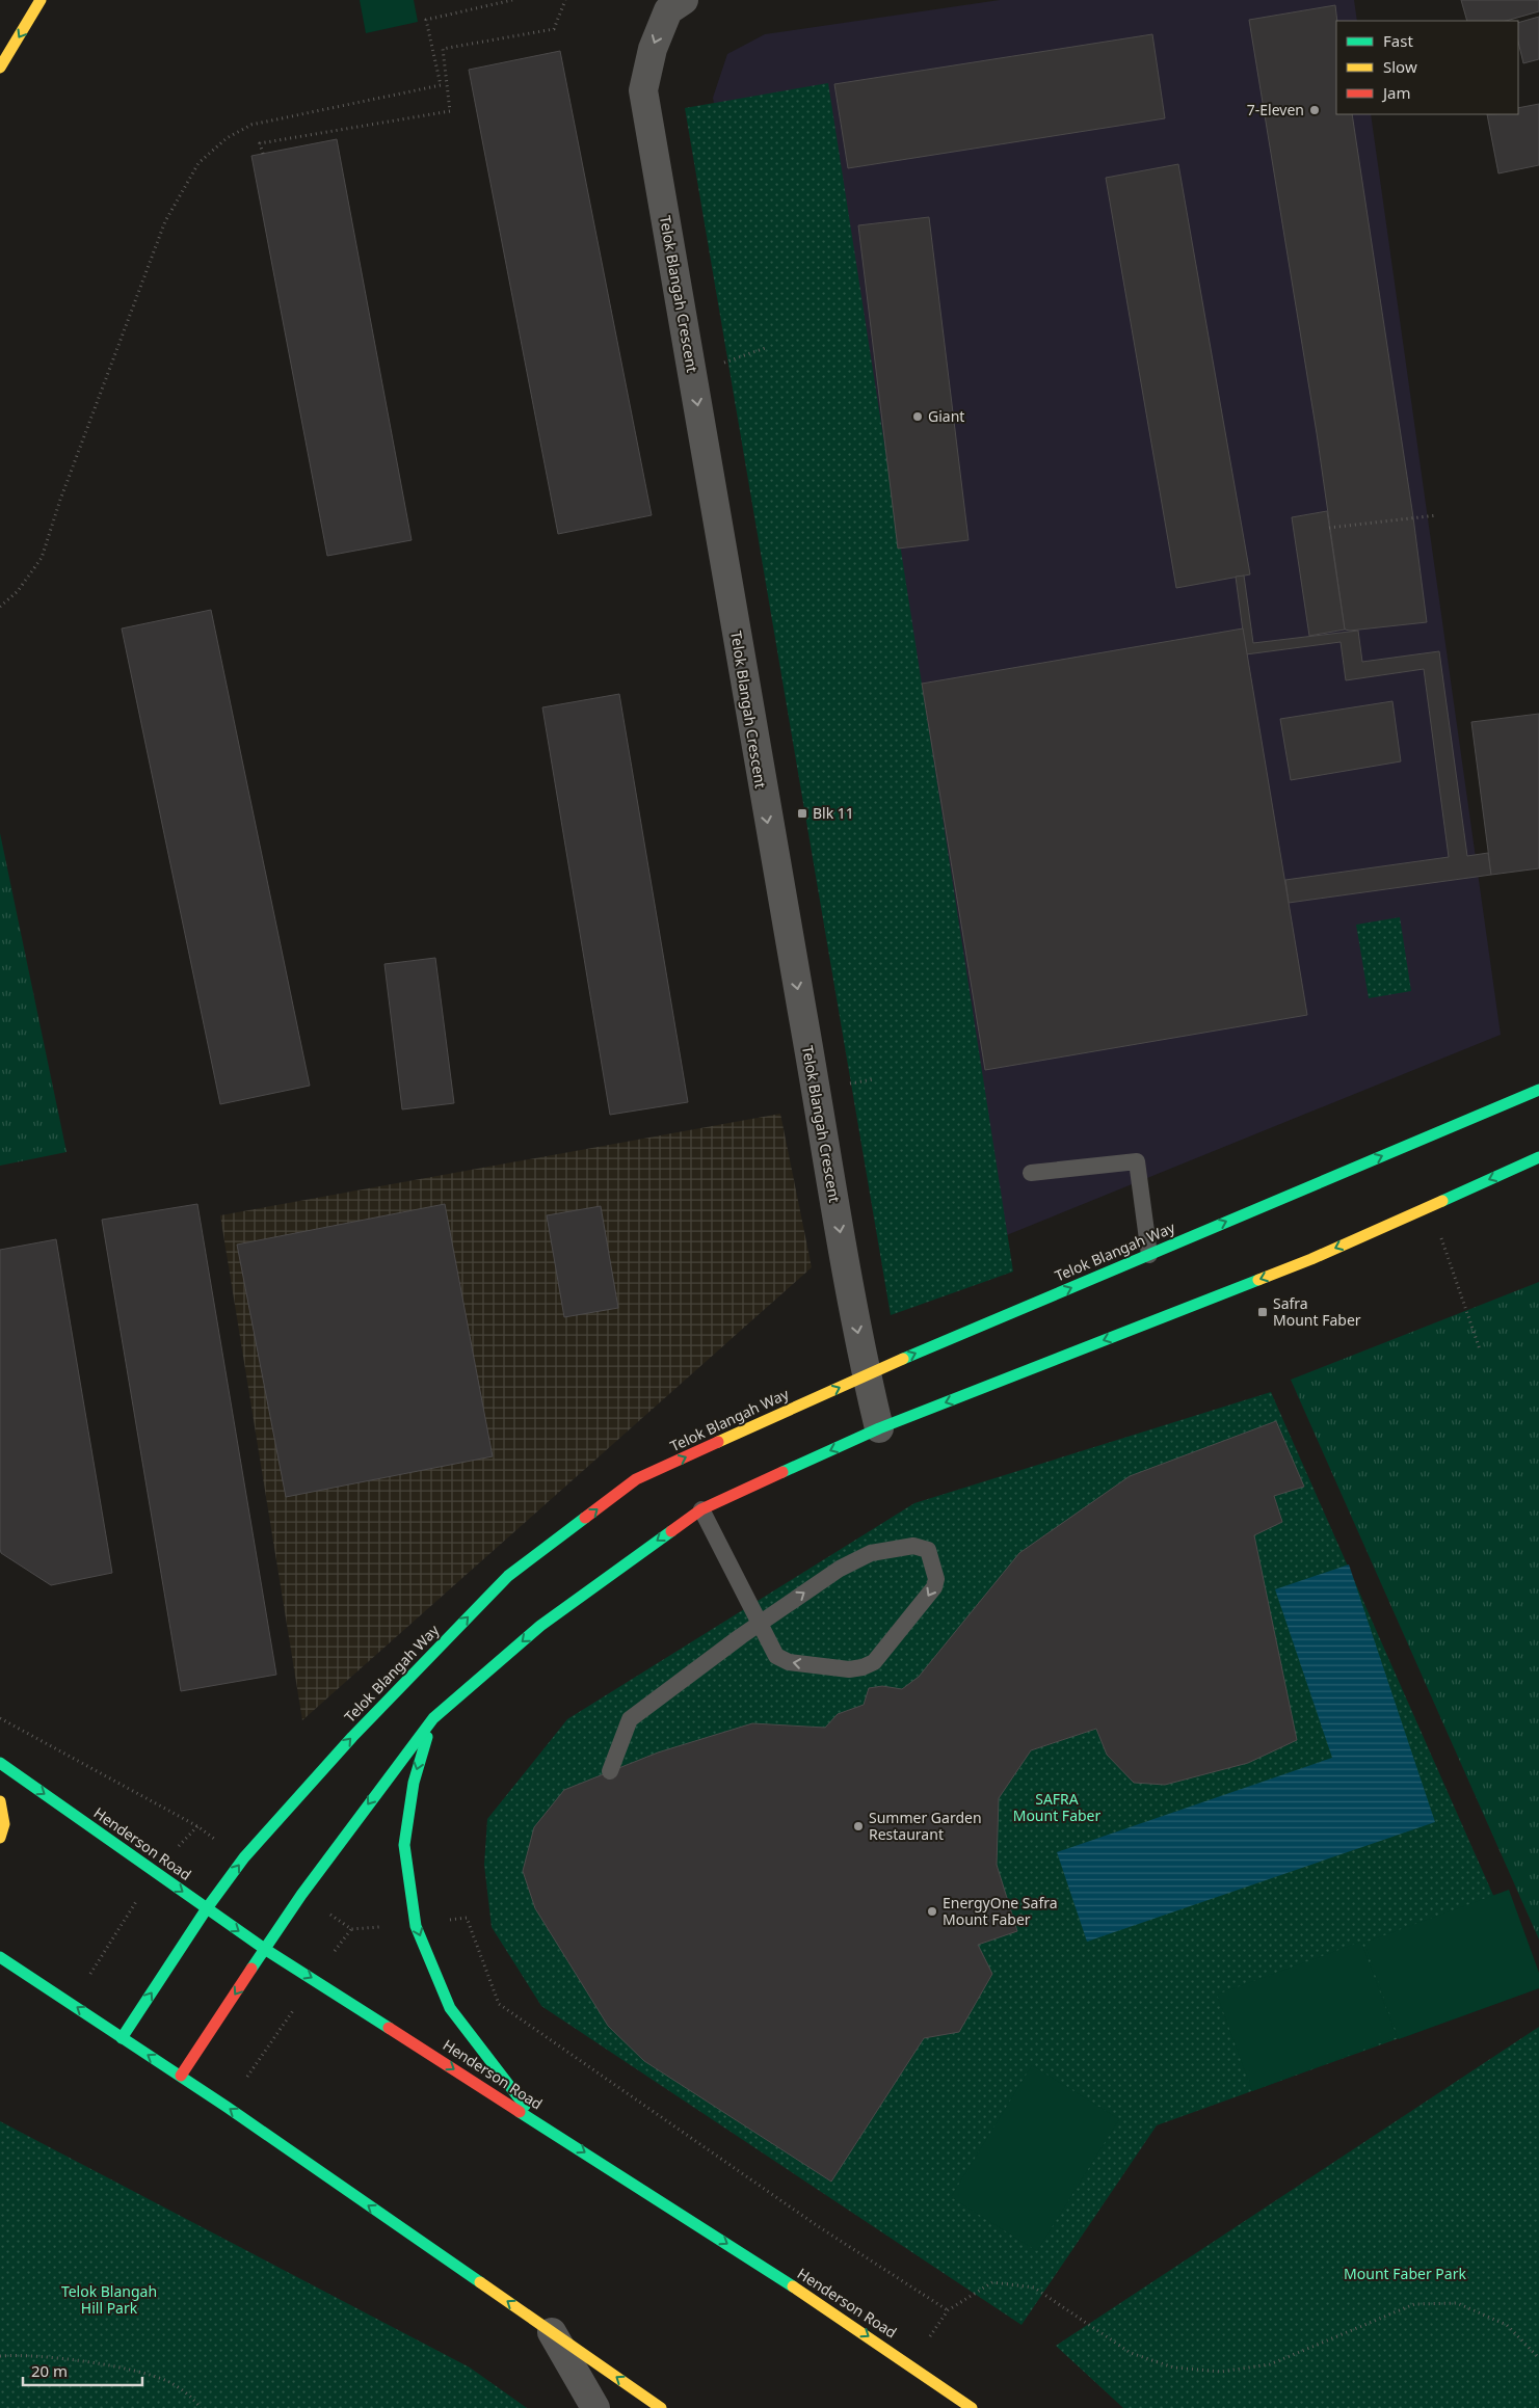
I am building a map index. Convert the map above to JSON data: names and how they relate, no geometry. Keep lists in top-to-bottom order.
{
  "streets": {
    "main road": ["Telok Blangah Way", "Henderson Road"],
    "street": ["Telok Blangah Crescent"]
  },
  "crossings": [
    ["Telok Blangah Crescent", "Telok Blangah Way"],
    ["Telok Blangah Way", "Henderson Road"]
  ],
  "one_way": ["Telok Blangah Crescent", "Henderson Road"],
  "parks": ["SAFRA Mount Faber", "Mount Faber Park", "Telok Blangah Hill Park"],
  "places": {
    "other": [
      "7-Eleven",
      "Giant",
      "Summer Garden Restaurant",
      "EnergyOne Safra Mount Faber"
    ],
    "transit": ["Blk 11", "Safra Mount Faber"]
  },
  "legend": ["Fast", "Slow", "Jam"],
  "scale_bar": "20 m"
}
